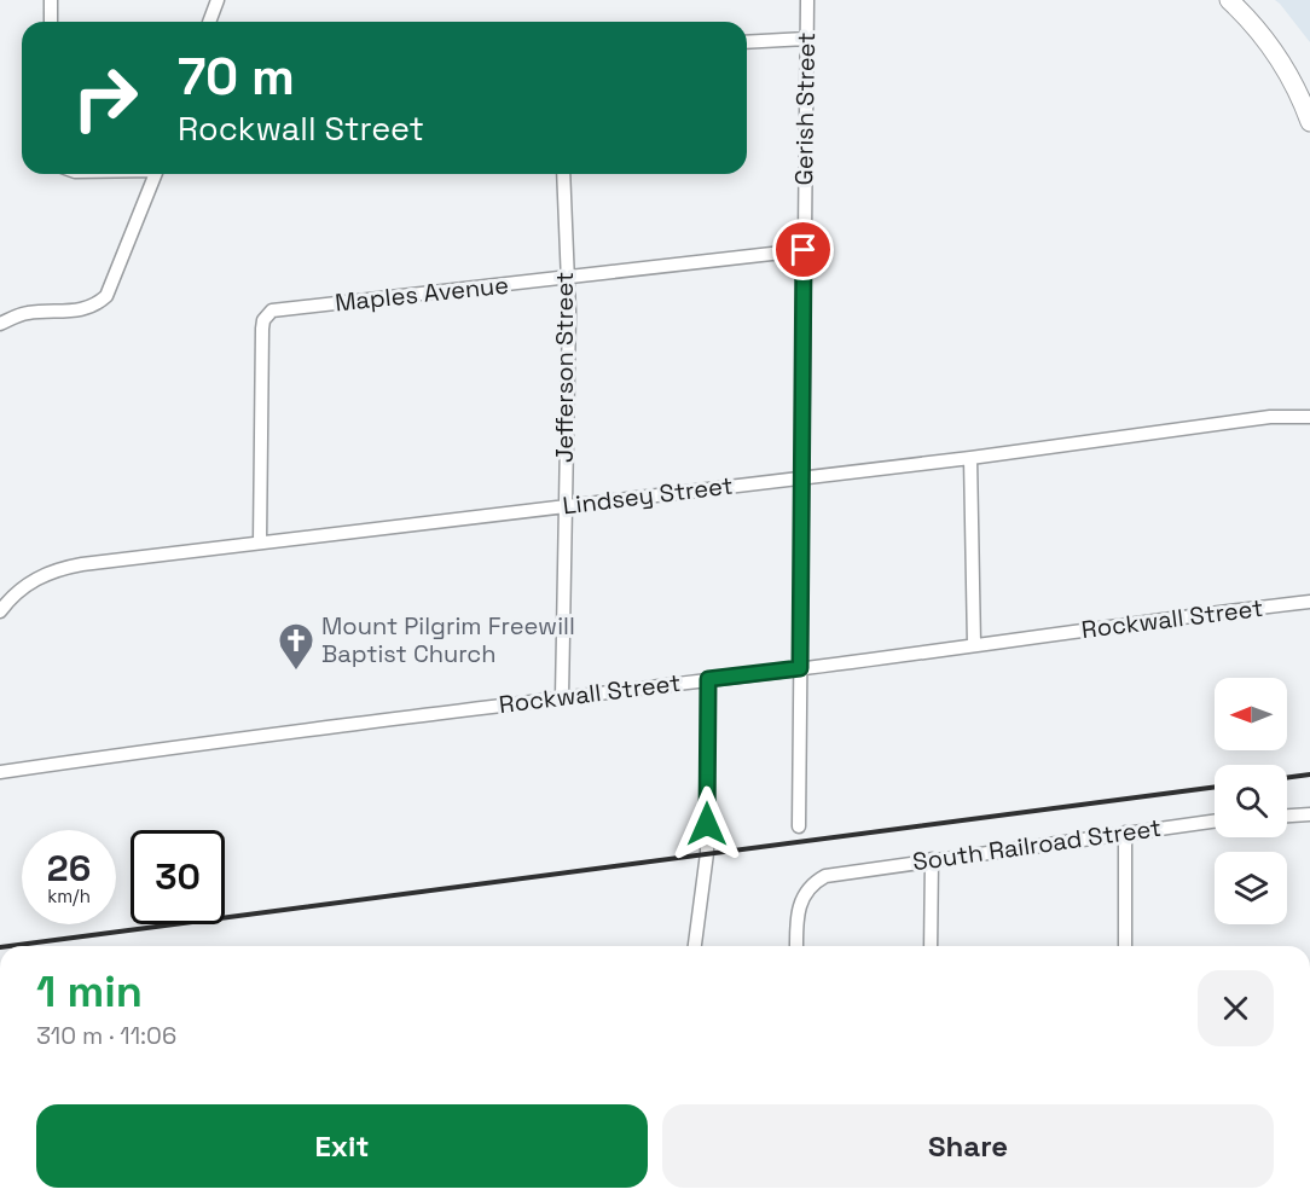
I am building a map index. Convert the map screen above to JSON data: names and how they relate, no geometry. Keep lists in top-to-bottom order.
{
  "streets": {
    "street": [
      "Gerish Street",
      "Maples Avenue",
      "Jefferson Street",
      "Lindsey Street",
      "Rockwall Street",
      "South Railroad Street"
    ]
  },
  "crossings": [
    ["Gerish Street", "Maples Avenue"],
    ["Gerish Street", "Lindsey Street"],
    ["Gerish Street", "Rockwall Street"],
    ["Maples Avenue", "Jefferson Street"],
    ["Maples Avenue", "Lindsey Street"],
    ["Jefferson Street", "Lindsey Street"],
    ["Jefferson Street", "Rockwall Street"]
  ],
  "places": {
    "church": ["Mount Pilgrim Freewill Baptist Church"]
  },
  "north": "left",
  "page": {
    "turn": ["70 m", "Rockwall Street"],
    "speed": "26 km/h",
    "limit": "30",
    "heading": ["1 min", "310 m · 11:06"],
    "buttons": ["Exit", "Share"]
  }
}
